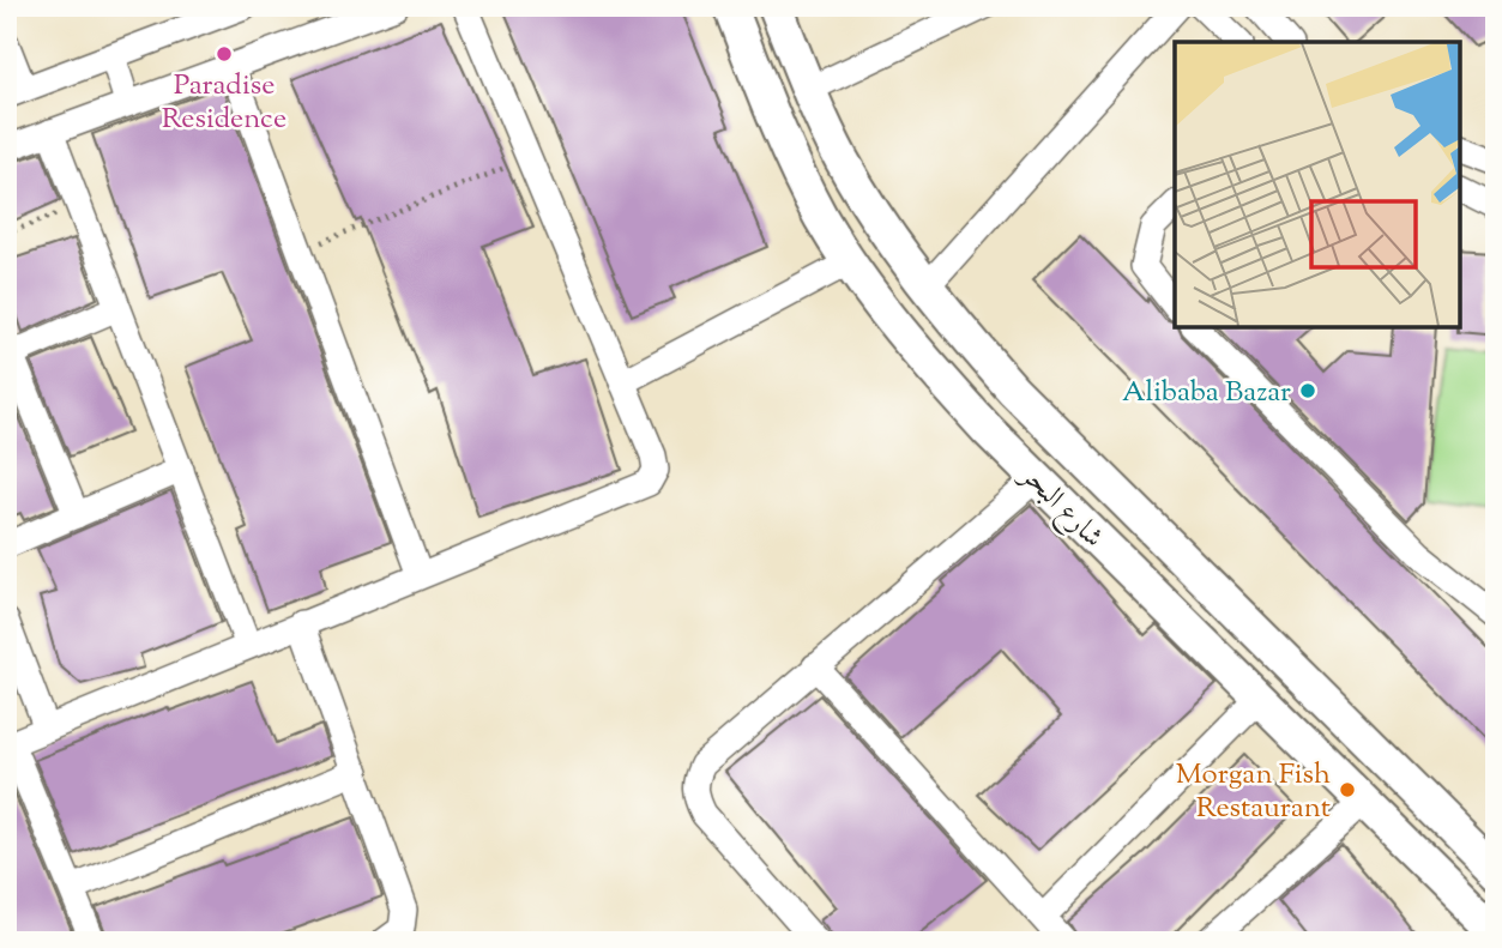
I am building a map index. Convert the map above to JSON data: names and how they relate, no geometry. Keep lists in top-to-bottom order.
{
  "streets": {
    "main road": ["شارع البحر"]
  },
  "places": ["Paradise Residence", "Alibaba Bazar", "Morgan Fish Restaurant"]
}
